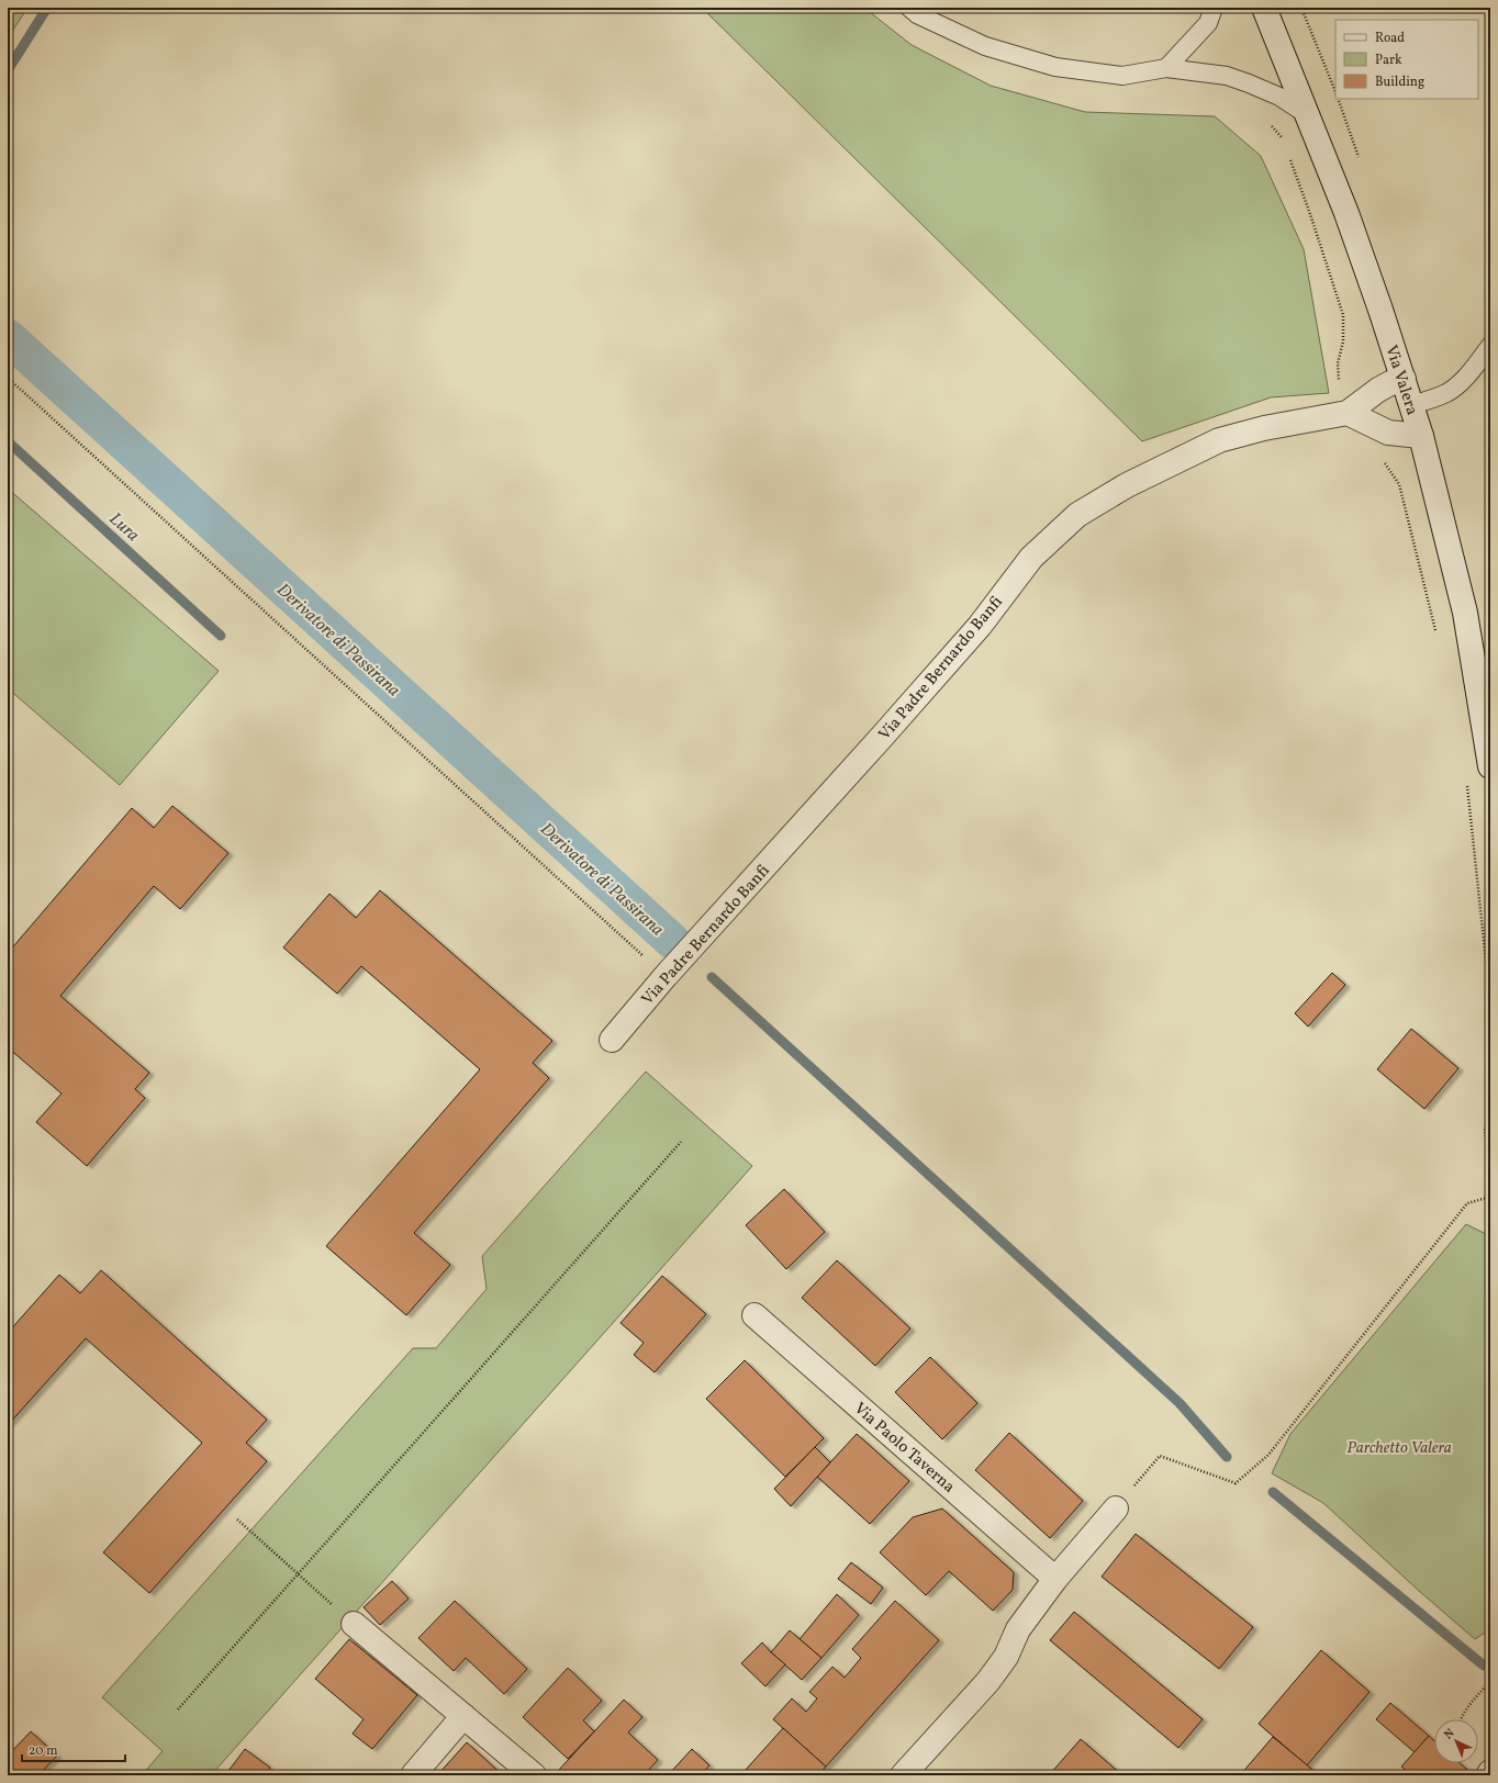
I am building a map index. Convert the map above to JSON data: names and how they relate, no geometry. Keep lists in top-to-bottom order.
{
  "streets": {
    "street": ["Via Valera", "Via Padre Bernardo Banfi", "Via Paolo Taverna"]
  },
  "crossings": [
    ["Via Valera", "Via Padre Bernardo Banfi"]
  ],
  "water": ["Lura", "Derivatore di Passirana"],
  "parks": ["Parchetto Valera"],
  "legend": ["Road", "Park", "Building"],
  "scale_bar": "20 m",
  "north": "top left"
}
